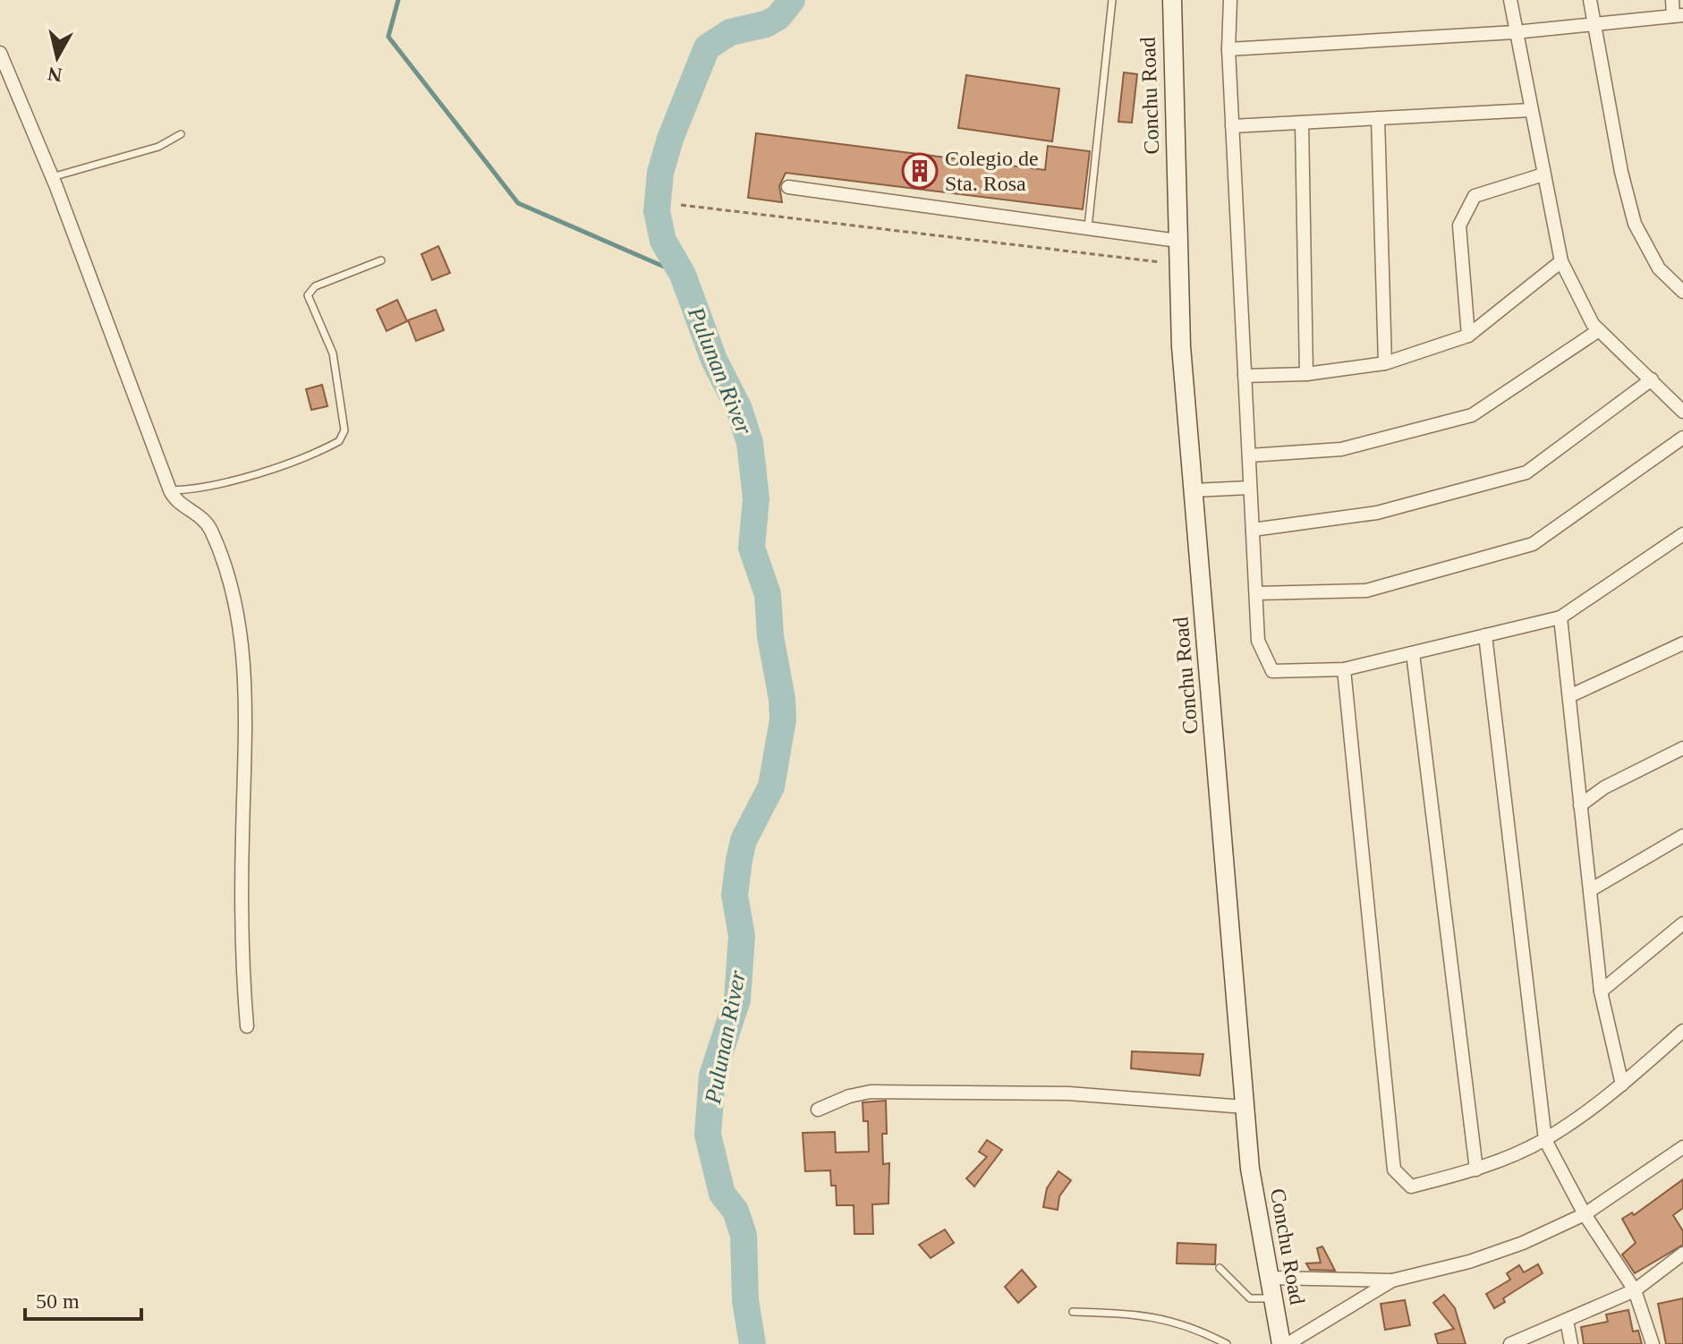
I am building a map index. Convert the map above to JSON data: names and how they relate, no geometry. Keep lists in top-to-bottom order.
{
  "streets": {
    "main road": ["Conchu Road"]
  },
  "water": ["Pulunan River"],
  "places": {
    "building": ["Colegio de Sta. Rosa"]
  },
  "scale_bar": "50 m",
  "north": "bottom"
}
